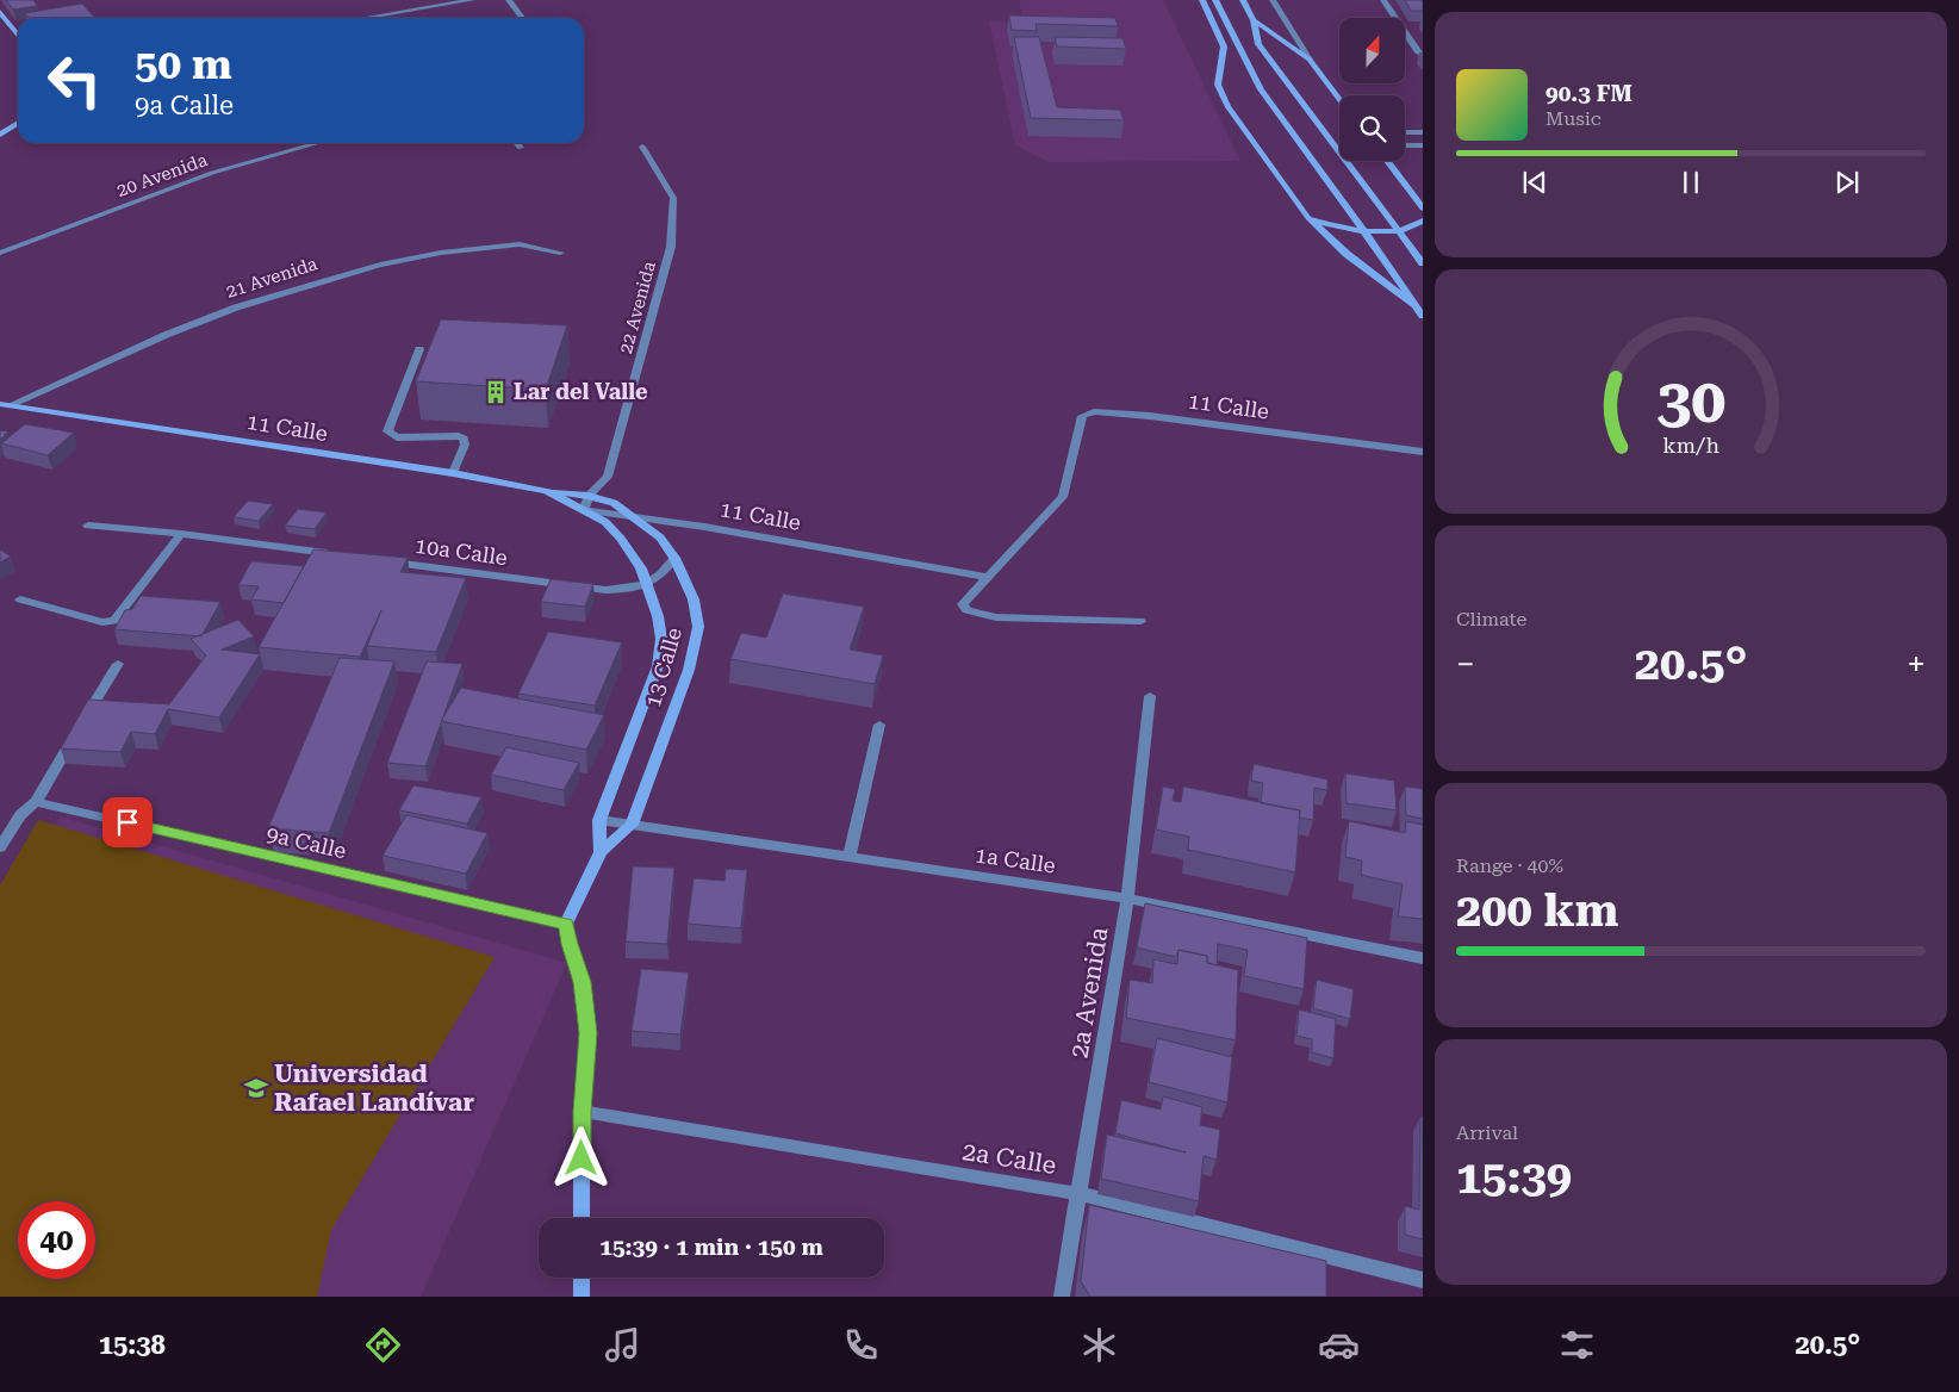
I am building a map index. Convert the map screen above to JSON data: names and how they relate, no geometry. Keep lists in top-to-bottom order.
{
  "streets": {
    "main road": ["11 Calle", "13 Calle"],
    "street": [
      "20 Avenida",
      "21 Avenida",
      "22 Avenida",
      "10a Calle",
      "9a Calle",
      "1a Calle",
      "2a Avenida",
      "2a Calle"
    ]
  },
  "crossings": [
    ["21 Avenida", "11 Calle"],
    ["22 Avenida", "11 Calle"],
    ["22 Avenida", "13 Calle"],
    ["11 Calle", "13 Calle"],
    ["10a Calle", "13 Calle"],
    ["13 Calle", "9a Calle"],
    ["13 Calle", "1a Calle"],
    ["1a Calle", "2a Avenida"],
    ["2a Avenida", "2a Calle"]
  ],
  "places": {
    "building": ["Lar del Valle"],
    "school or university": ["Universidad Rafael Landívar"]
  },
  "north": "top",
  "page": {
    "turn": ["50 m", "9a Calle"],
    "song": ["90.3 FM", "Music"],
    "tile": [
      "Climate",
      ["Range · 40%", "200 km"],
      ["Arrival", "15:39"]
    ],
    "heat": ["−", "20.5°", "+"],
    "limit": "40",
    "trip": "15:39 · 1 min · 150 m",
    "tabs": ["15:38", "20.5°"],
    "gauge": ["30", "km/h"]
  }
}
